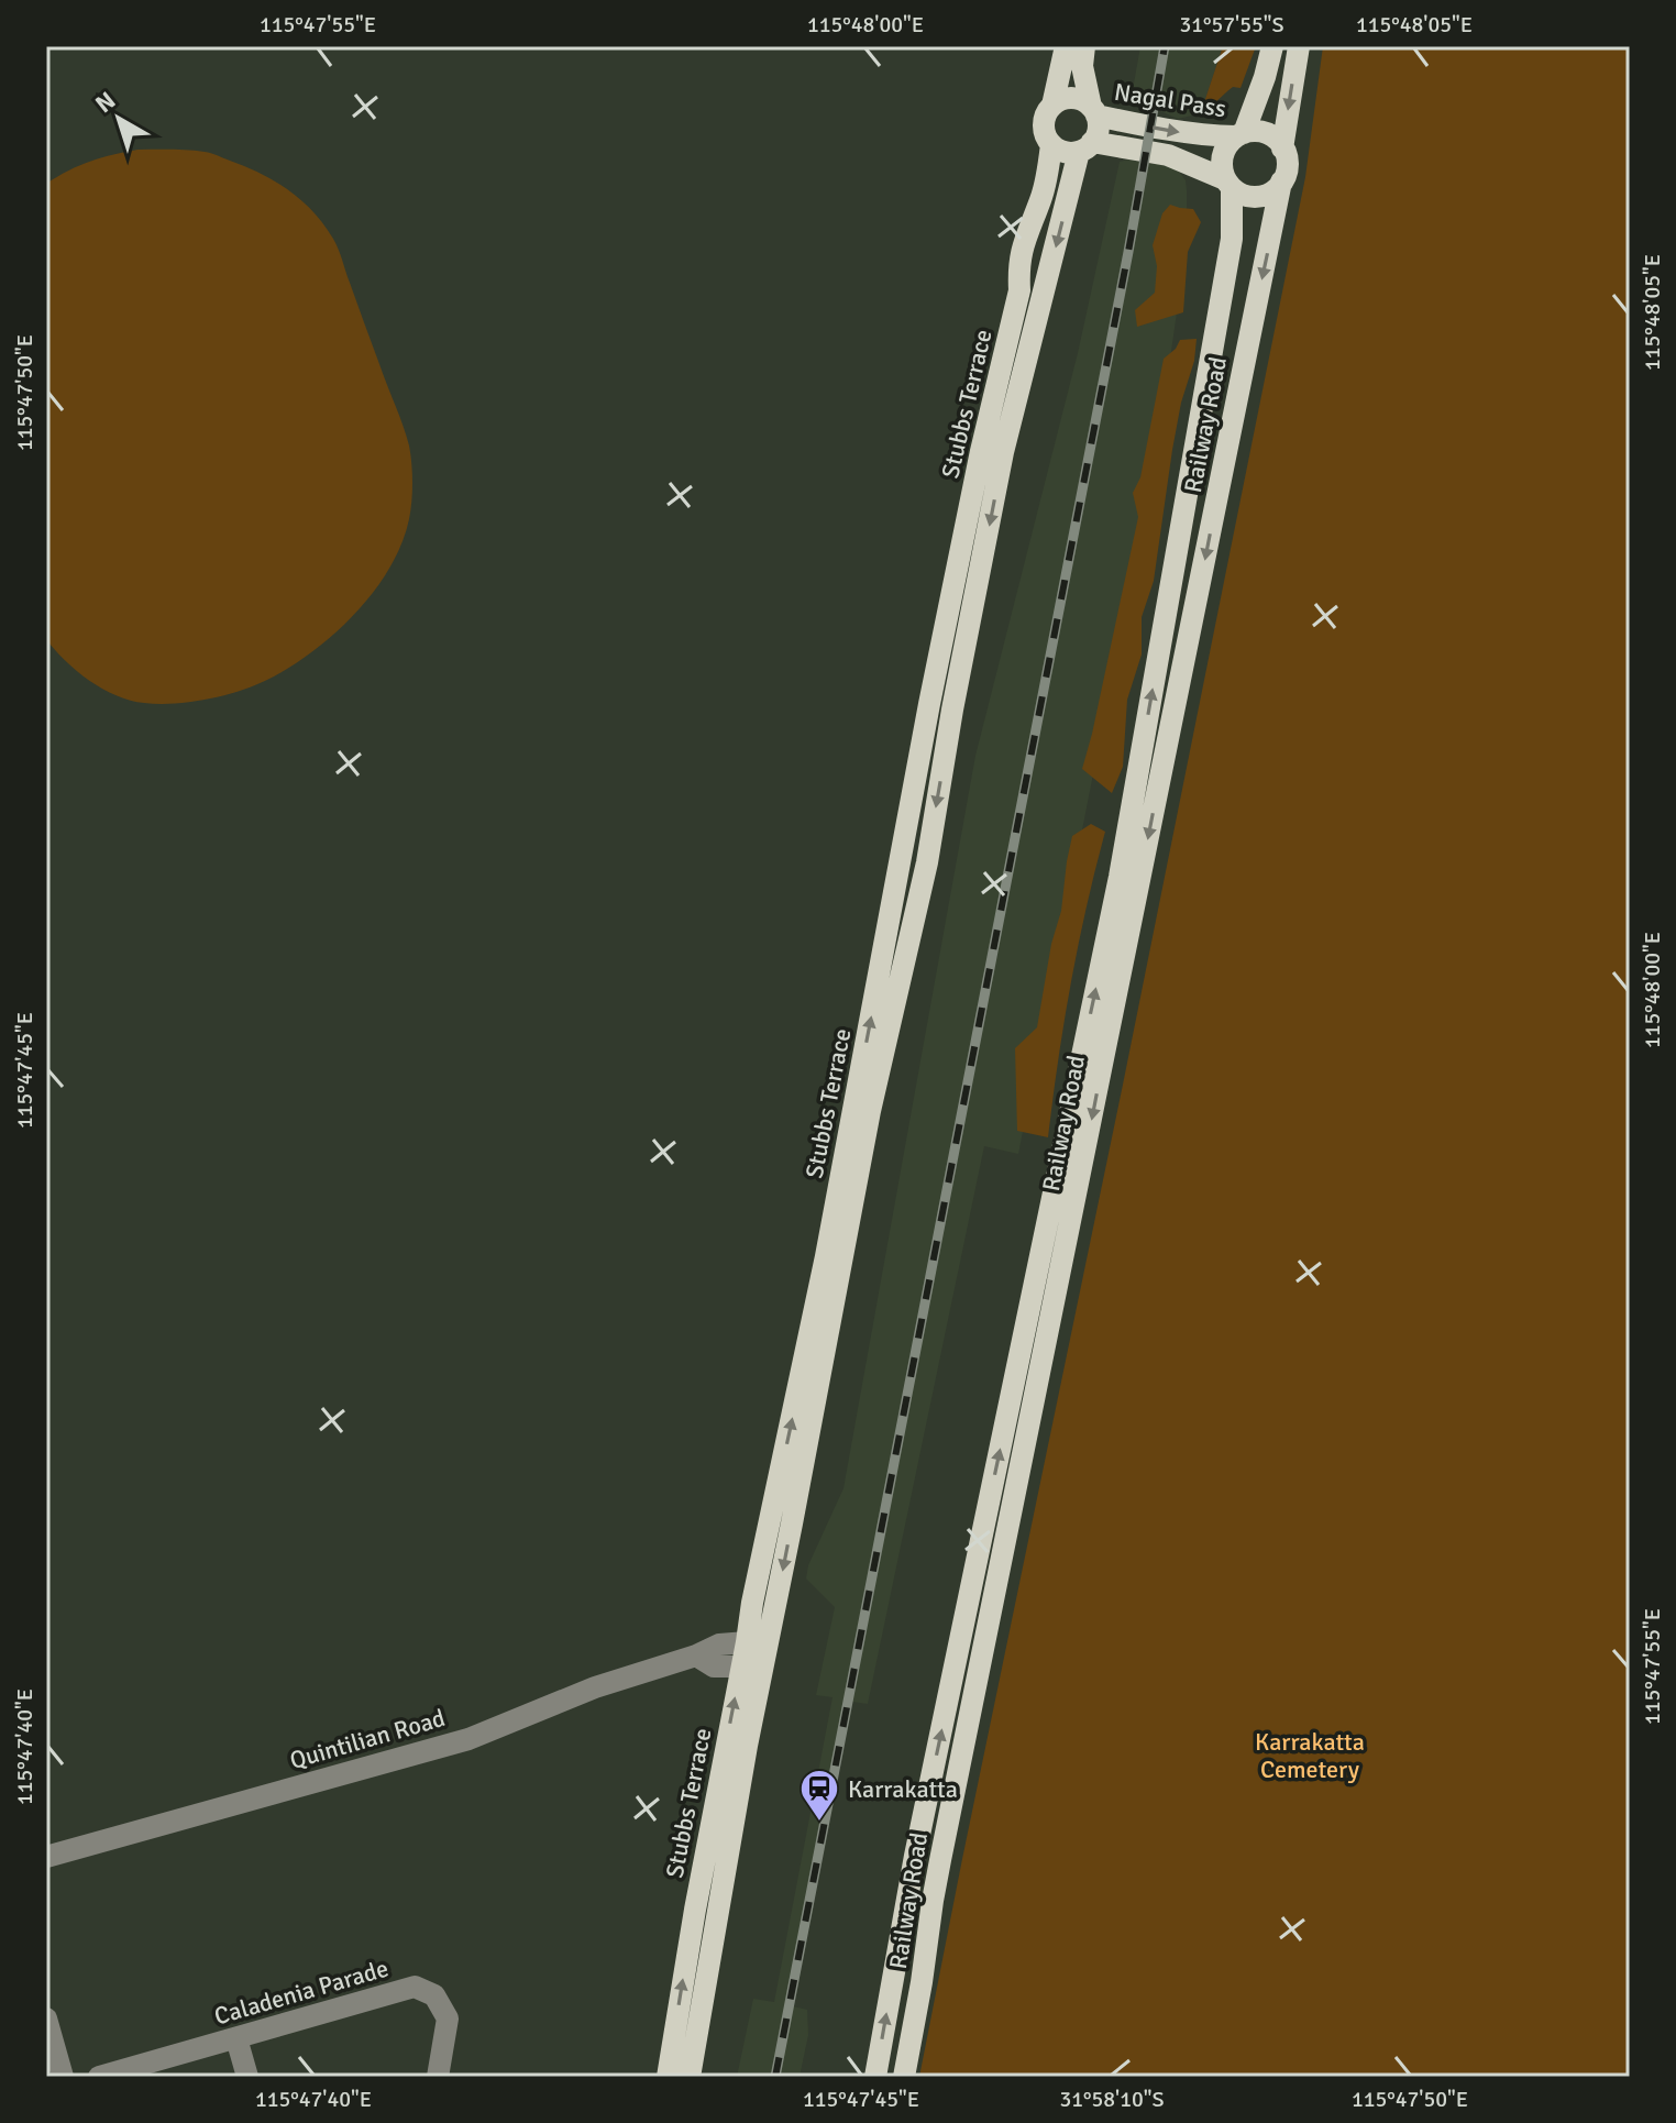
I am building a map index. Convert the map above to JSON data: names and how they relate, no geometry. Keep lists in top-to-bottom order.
{
  "streets": {
    "main road": ["Nagal Pass", "Stubbs Terrace", "Railway Road"],
    "street": ["Quintilian Road", "Caladenia Parade"]
  },
  "crossings": [
    ["Nagal Pass", "Stubbs Terrace"],
    ["Nagal Pass", "Railway Road"],
    ["Stubbs Terrace", "Quintilian Road"]
  ],
  "parks": ["Karrakatta Cemetery"],
  "places": {
    "station": ["Karrakatta"]
  },
  "north": "top left",
  "coordinates": [
    "115°47'55\"E",
    "115°48'00\"E",
    "31°57'55\"S",
    "115°48'05\"E",
    "115°47'50\"E",
    "115°47'45\"E",
    "115°47'40\"E",
    "31°58'10\"S"
  ]
}
